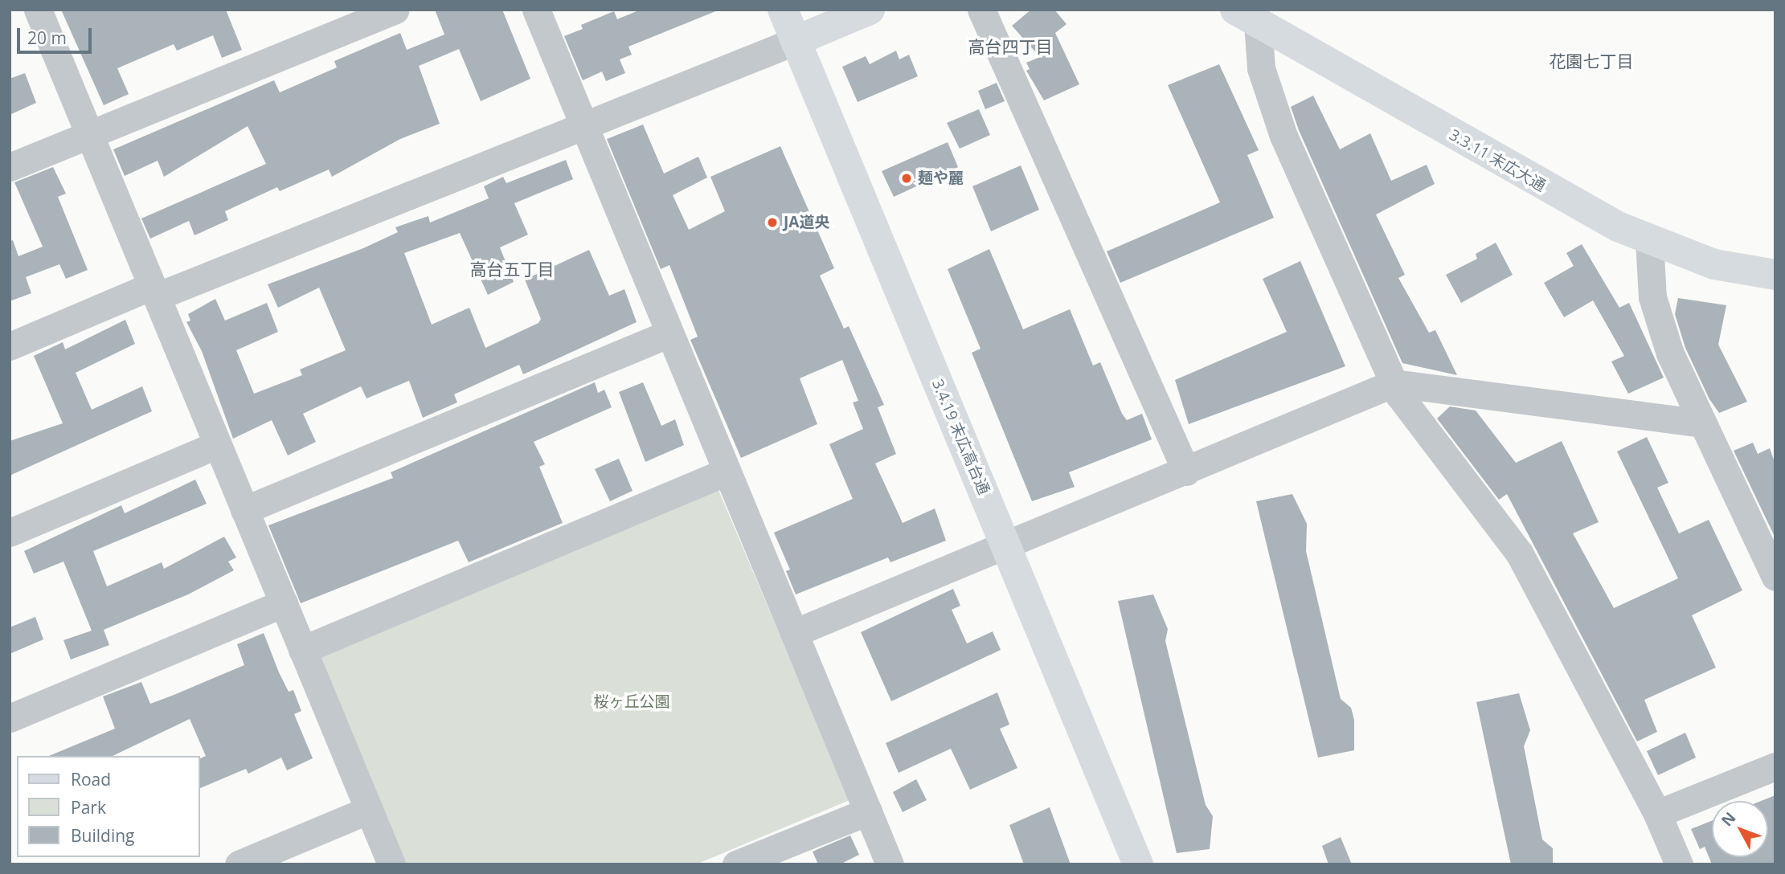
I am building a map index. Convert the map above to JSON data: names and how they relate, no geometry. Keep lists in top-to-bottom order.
{
  "streets": {
    "street": ["3.3.11 末広大通", "3.4.19 末広高台通"]
  },
  "districts": ["高台四丁目", "花園七丁目", "高台五丁目"],
  "parks": ["桜ヶ丘公園"],
  "places": ["麺や麗", "JA道央"],
  "legend": ["Road", "Park", "Building"],
  "scale_bar": "20 m",
  "north": "top left"
}
